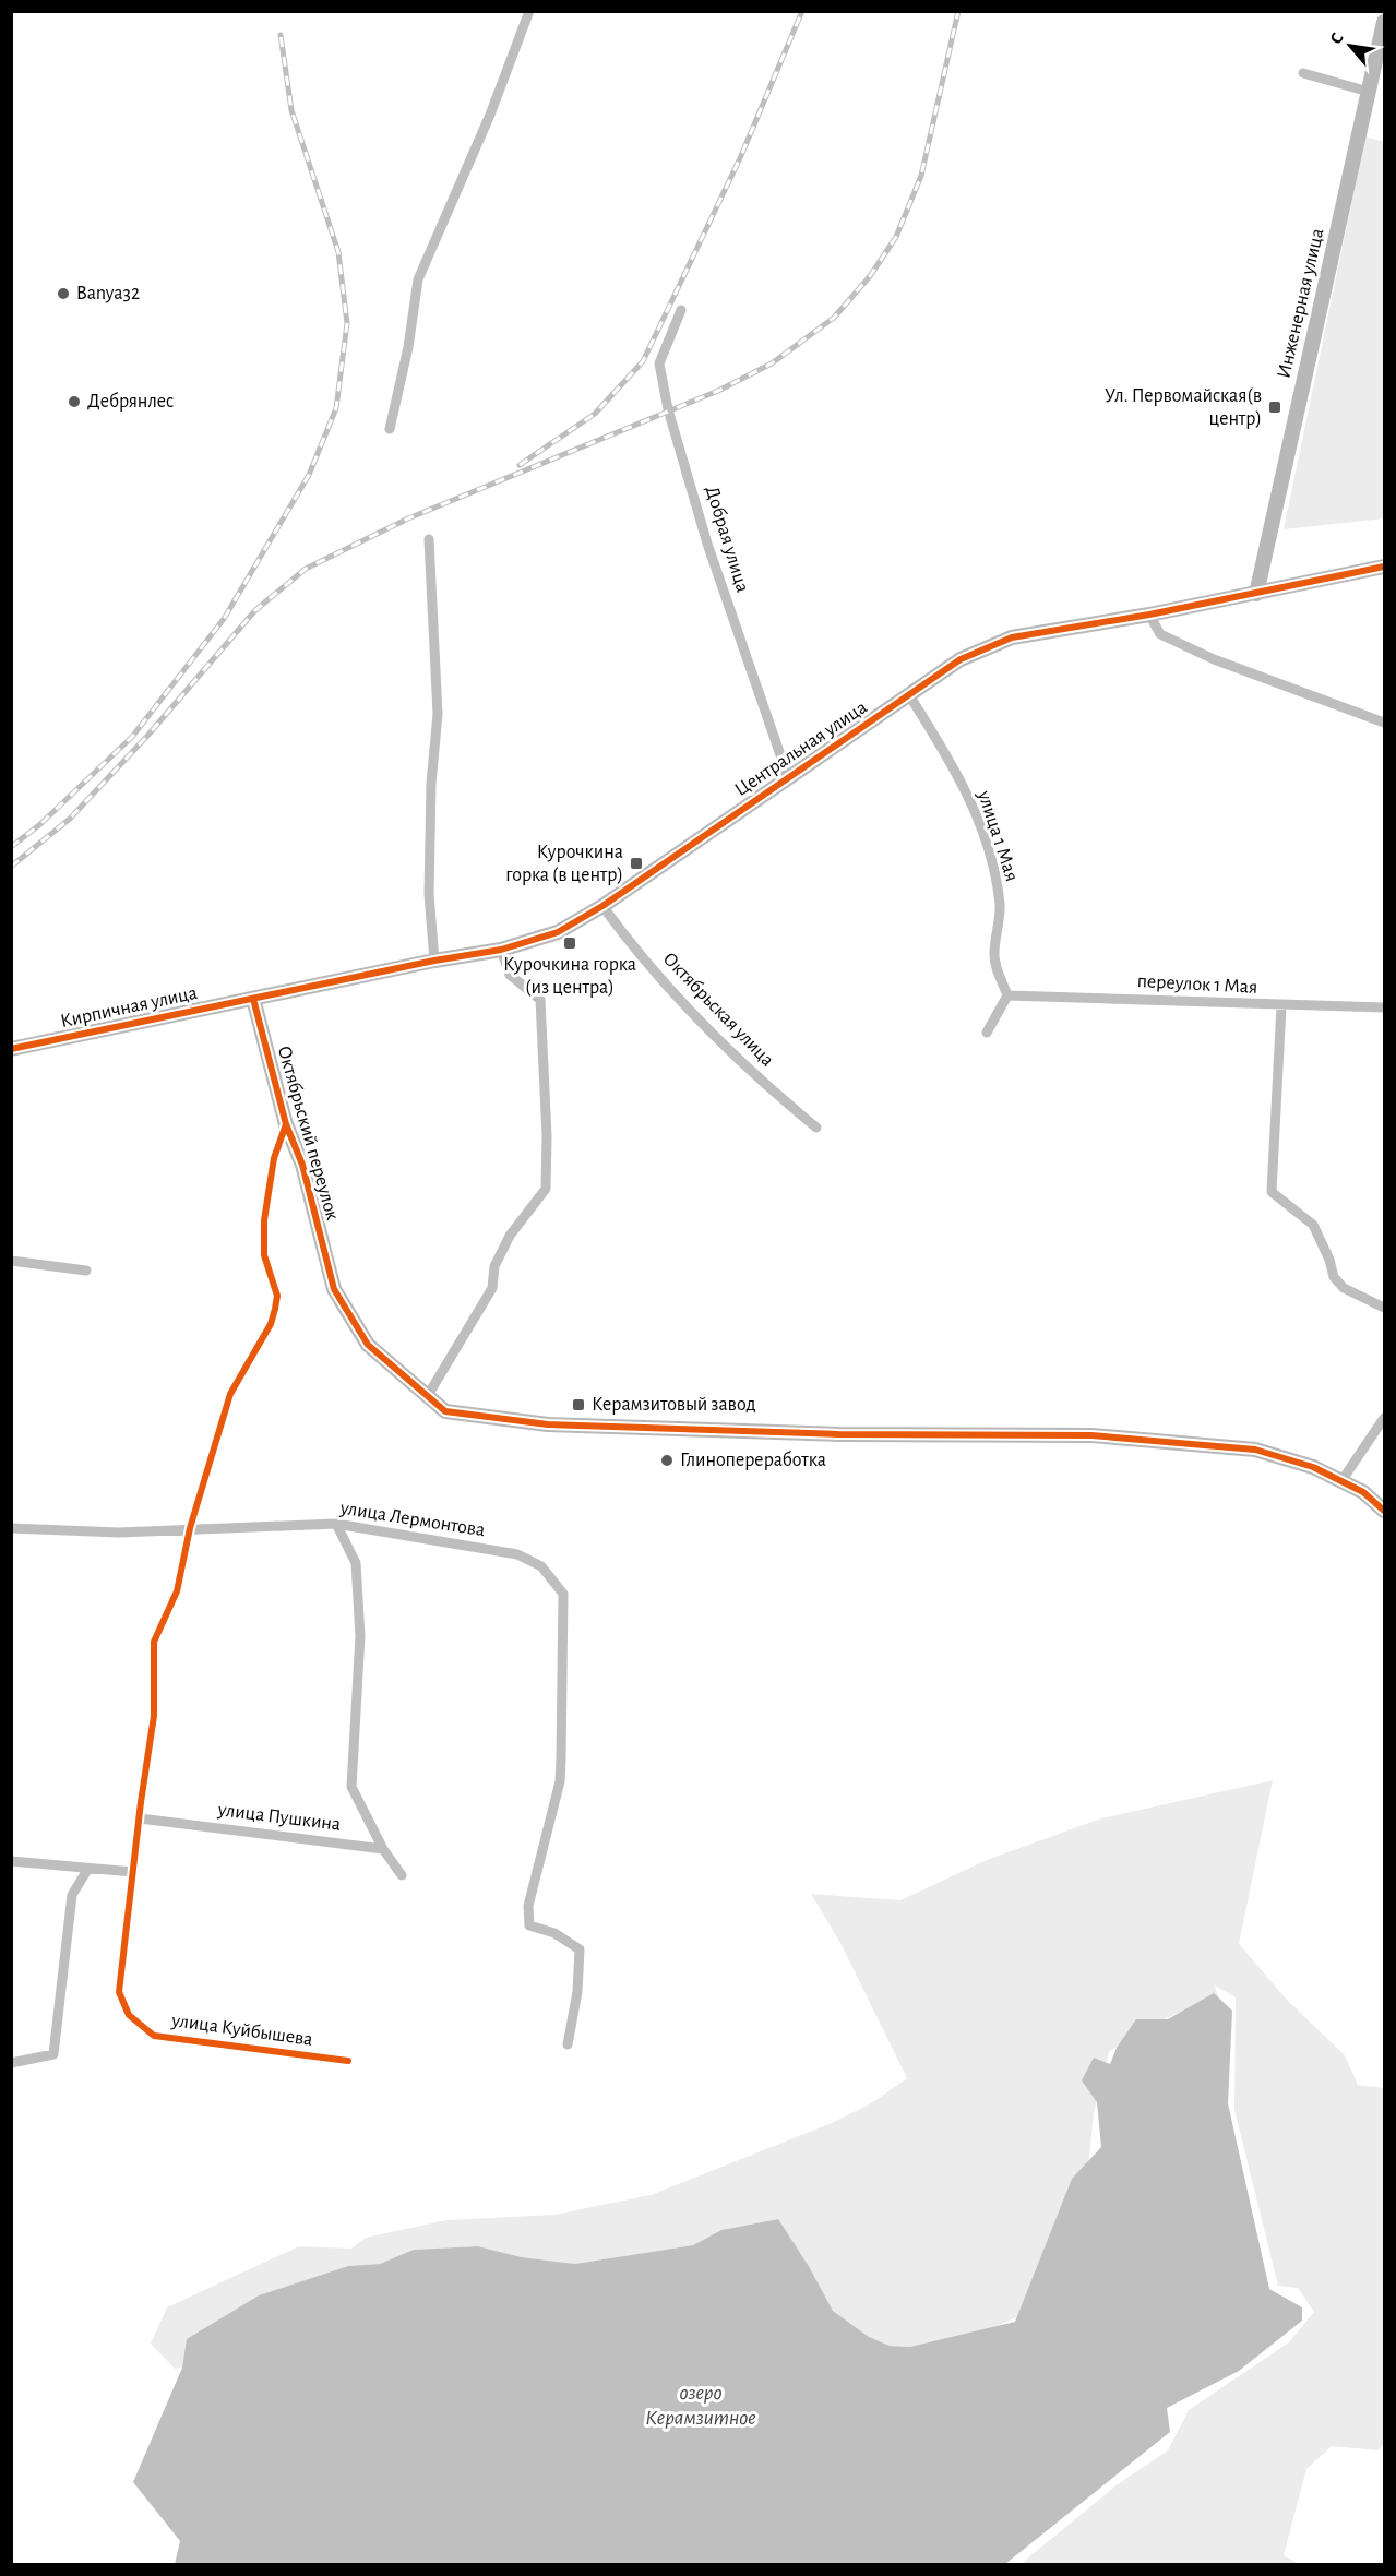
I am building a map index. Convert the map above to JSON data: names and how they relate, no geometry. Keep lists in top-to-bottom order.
{
  "streets": {
    "street": [
      "Инженерная улица",
      "Добрая улица",
      "Центральная улица",
      "улица 1 Мая",
      "переулок 1 Мая",
      "Кирпичная улица",
      "Октябрьская улица",
      "Октябрьский переулок",
      "улица Лермонтова",
      "улица Пушкина",
      "улица Куйбышева"
    ]
  },
  "crossings": [
    ["Инженерная улица", "Центральная улица"],
    ["Добрая улица", "Центральная улица"],
    ["Центральная улица", "улица 1 Мая"],
    ["Центральная улица", "Кирпичная улица"],
    ["Центральная улица", "Октябрьская улица"],
    ["Центральная улица", "Октябрьский переулок"],
    ["улица 1 Мая", "переулок 1 Мая"],
    ["Кирпичная улица", "Октябрьский переулок"],
    ["Октябрьский переулок", "улица Куйбышева"],
    ["улица Лермонтова", "улица Куйбышева"],
    ["улица Пушкина", "улица Куйбышева"]
  ],
  "water": ["озеро Керамзитное"],
  "places": {
    "other": ["Banya32", "Дебрянлес", "Глинопереработка"],
    "transit": [
      "Ул. Первомайская(в центр)",
      "Курочкина горка (в центр)",
      "Курочкина горка (из центра)",
      "Керамзитовый завод"
    ]
  },
  "north": "top left"
}
